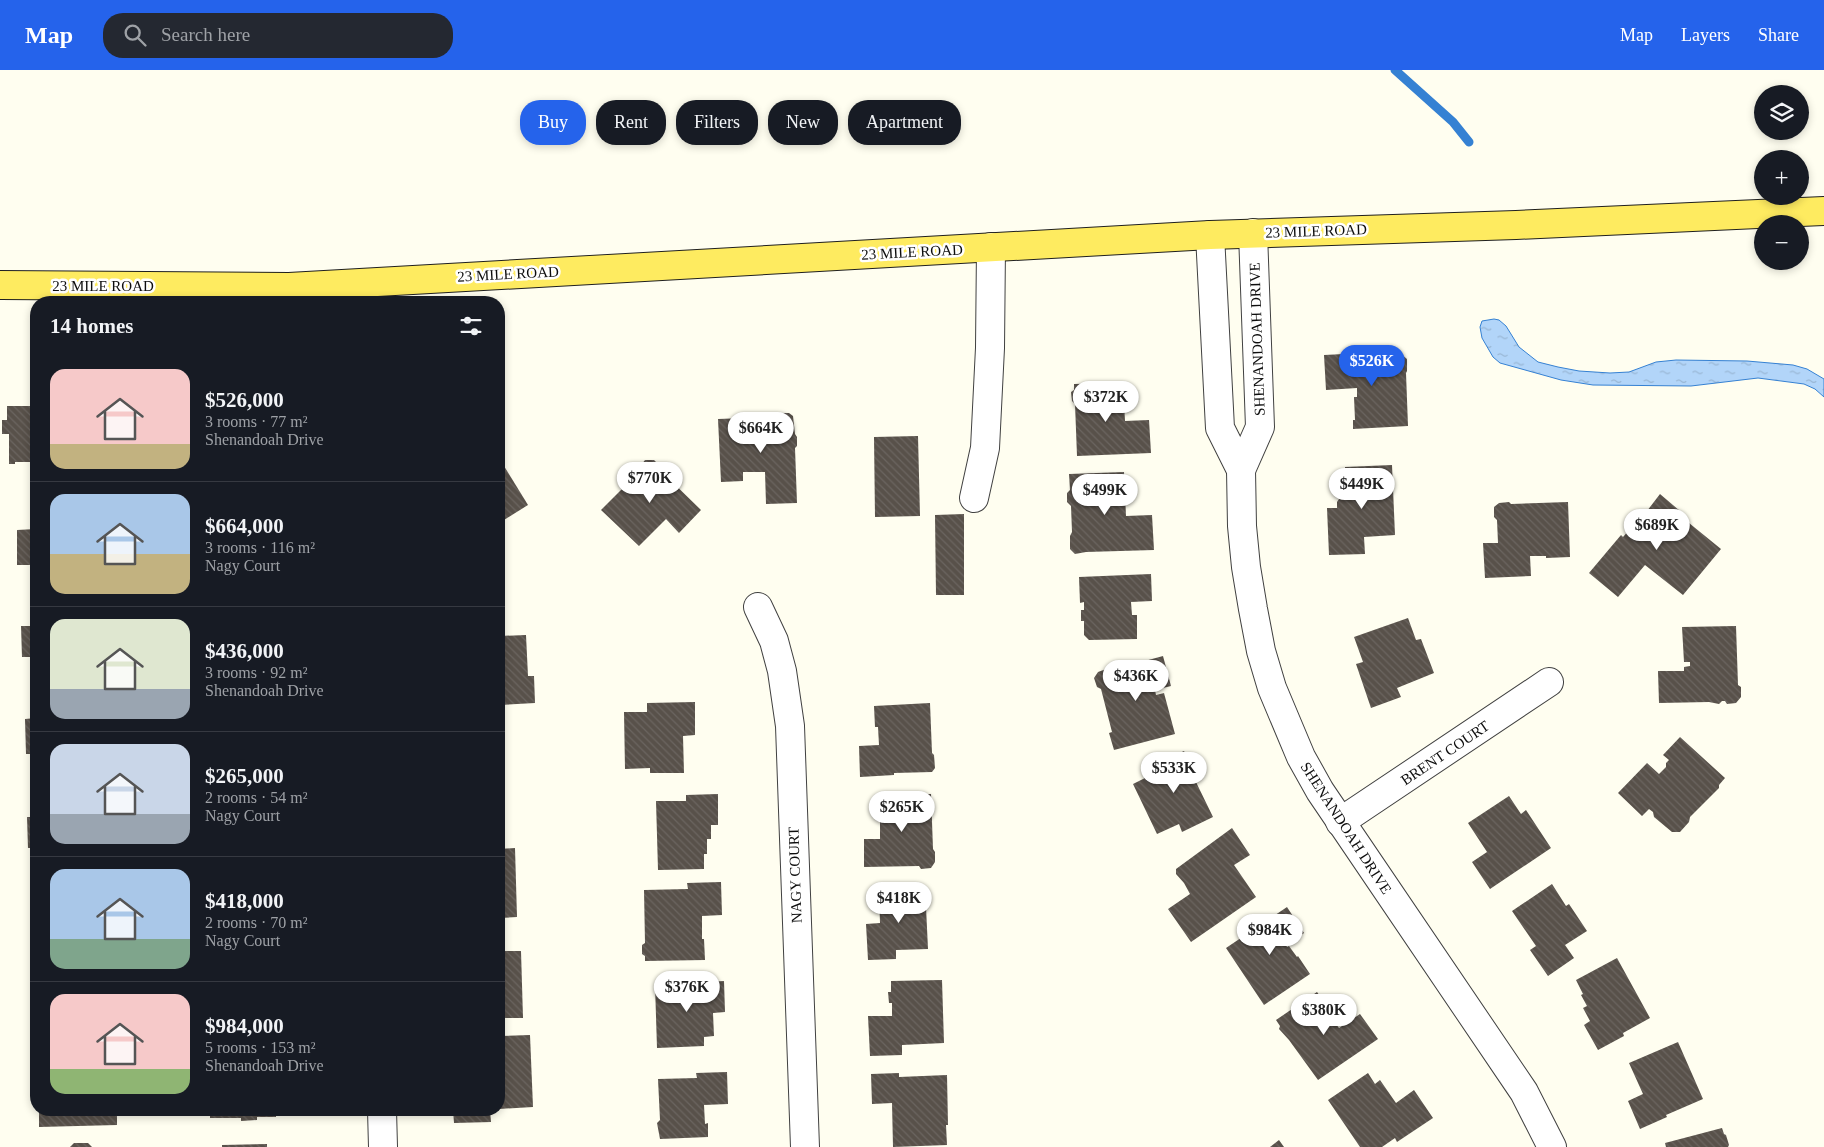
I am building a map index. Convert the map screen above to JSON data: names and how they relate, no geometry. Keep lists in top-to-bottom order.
{
  "streets": {
    "main road": ["23 MILE ROAD"],
    "street": ["SHENANDOAH DRIVE", "BRENT COURT", "NAGY COURT"]
  },
  "crossings": [
    ["23 MILE ROAD", "SHENANDOAH DRIVE"],
    ["SHENANDOAH DRIVE", "BRENT COURT"]
  ],
  "page": {
    "header": "Map",
    "search": "Search here",
    "nav": ["Map", "Layers", "Share"],
    "map_buttons": ["+", "−"],
    "chip": [
      "Buy",
      "Rent",
      "Filters",
      "New",
      "Apartment"
    ],
    "heading": "14 homes",
    "price": [
      "$526K",
      "$372K",
      "$664K",
      "$770K",
      "$449K",
      "$499K",
      "$689K",
      "$436K",
      "$533K",
      "$265K",
      "$418K",
      "$984K",
      "$376K",
      "$380K"
    ],
    "list": [
      {
        "name": "$526,000",
        "note": "3 rooms · 77 m² · Shenandoah Drive"
      },
      {
        "name": "$664,000",
        "note": "3 rooms · 116 m² · Nagy Court"
      },
      {
        "name": "$436,000",
        "note": "3 rooms · 92 m² · Shenandoah Drive"
      },
      {
        "name": "$265,000",
        "note": "2 rooms · 54 m² · Nagy Court"
      },
      {
        "name": "$418,000",
        "note": "2 rooms · 70 m² · Nagy Court"
      },
      {
        "name": "$984,000",
        "note": "5 rooms · 153 m² · Shenandoah Drive"
      }
    ]
  }
}
